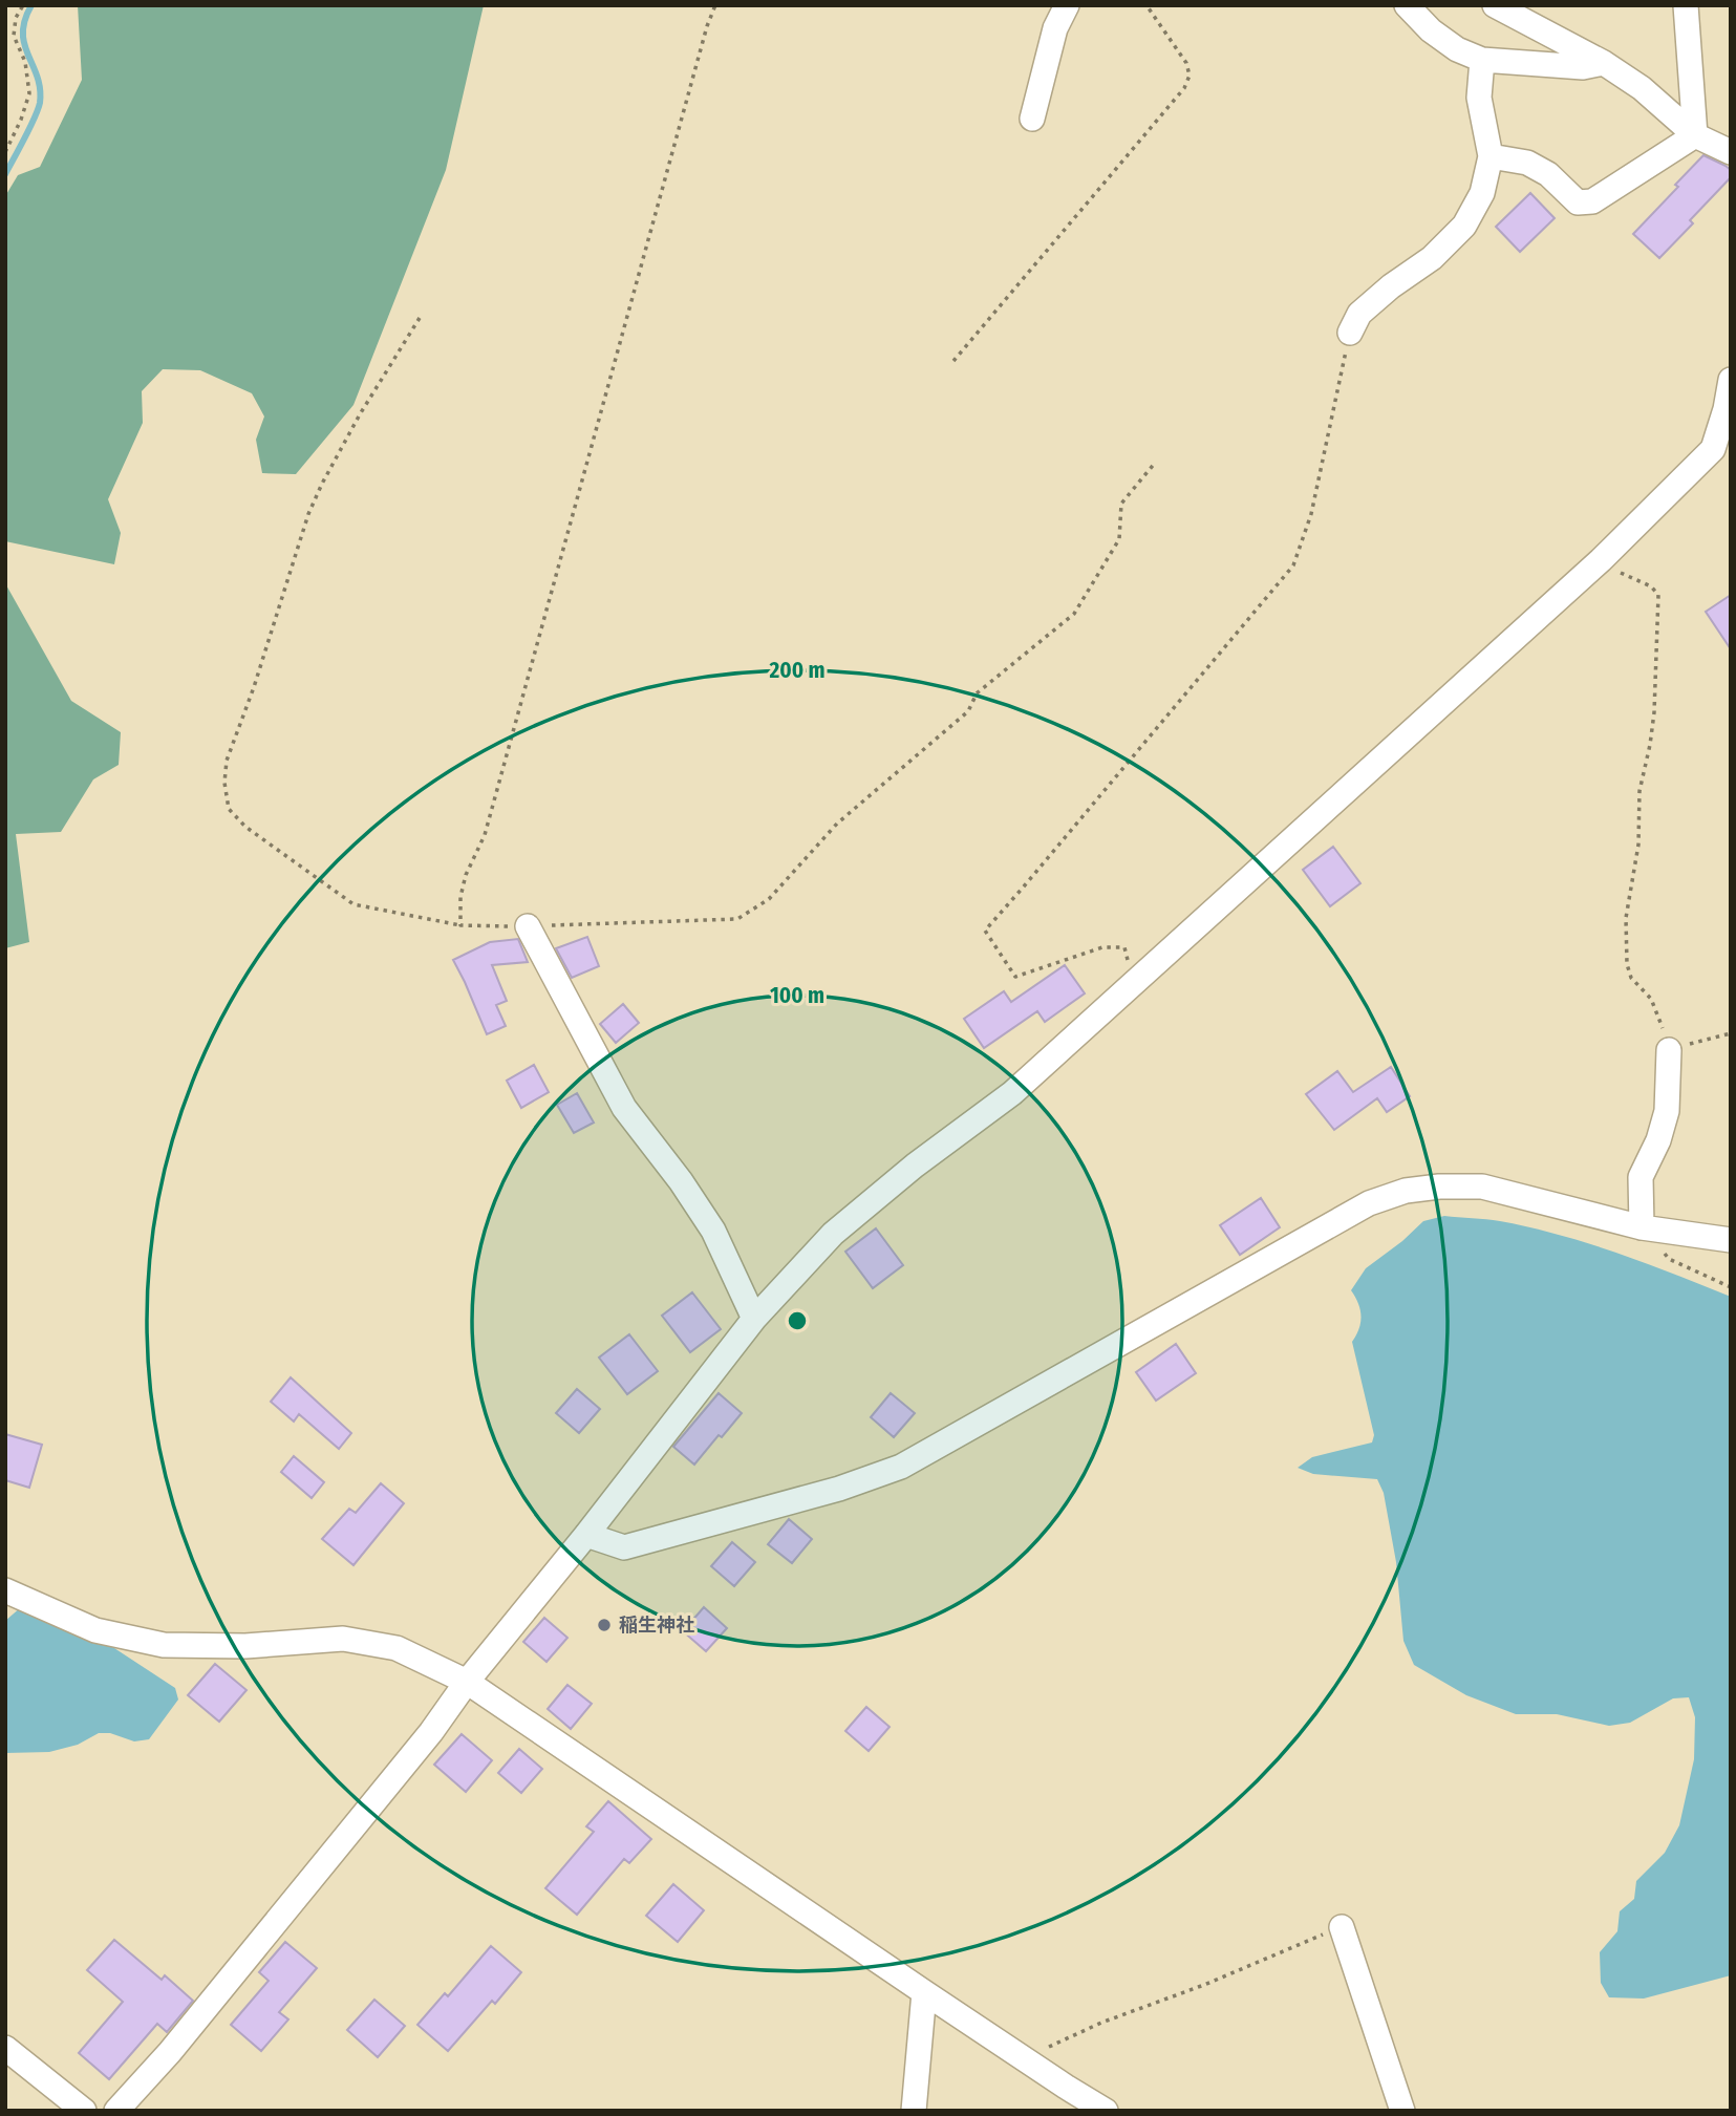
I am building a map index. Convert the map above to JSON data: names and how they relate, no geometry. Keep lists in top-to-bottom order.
{
  "places": ["稲生神社"],
  "rings": ["200 m", "100 m"]
}
